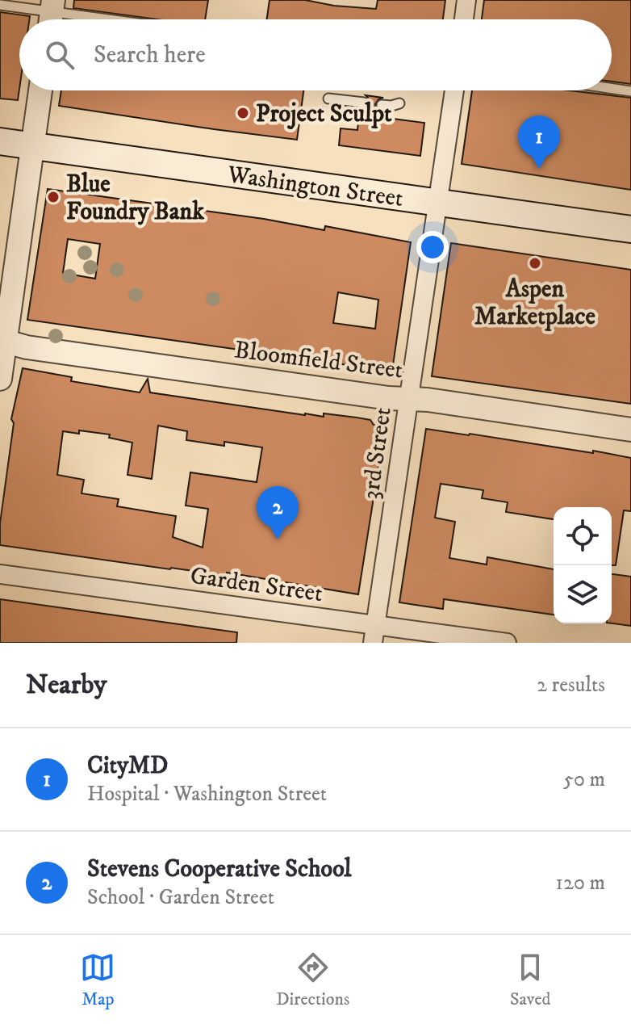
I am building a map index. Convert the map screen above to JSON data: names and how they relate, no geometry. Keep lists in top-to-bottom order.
{
  "streets": {
    "main road": ["Washington Street"],
    "street": ["Bloomfield Street", "3rd Street", "Garden Street"]
  },
  "crossings": [
    ["Washington Street", "3rd Street"],
    ["Bloomfield Street", "3rd Street"],
    ["3rd Street", "Garden Street"]
  ],
  "places": ["Project Sculpt", "Blue Foundry Bank", "Aspen Marketplace"],
  "page": {
    "search": "Search here",
    "pins": ["1", "2"],
    "heading": ["Nearby", "2 results"],
    "list": [
      {
        "mark": "1",
        "name": "CityMD",
        "note": "Hospital · Washington Street",
        "value": "50 m"
      },
      {
        "mark": "2",
        "name": "Stevens Cooperative School",
        "note": "School · Garden Street",
        "value": "120 m"
      }
    ],
    "nav": ["Map", "Directions", "Saved"]
  }
}
